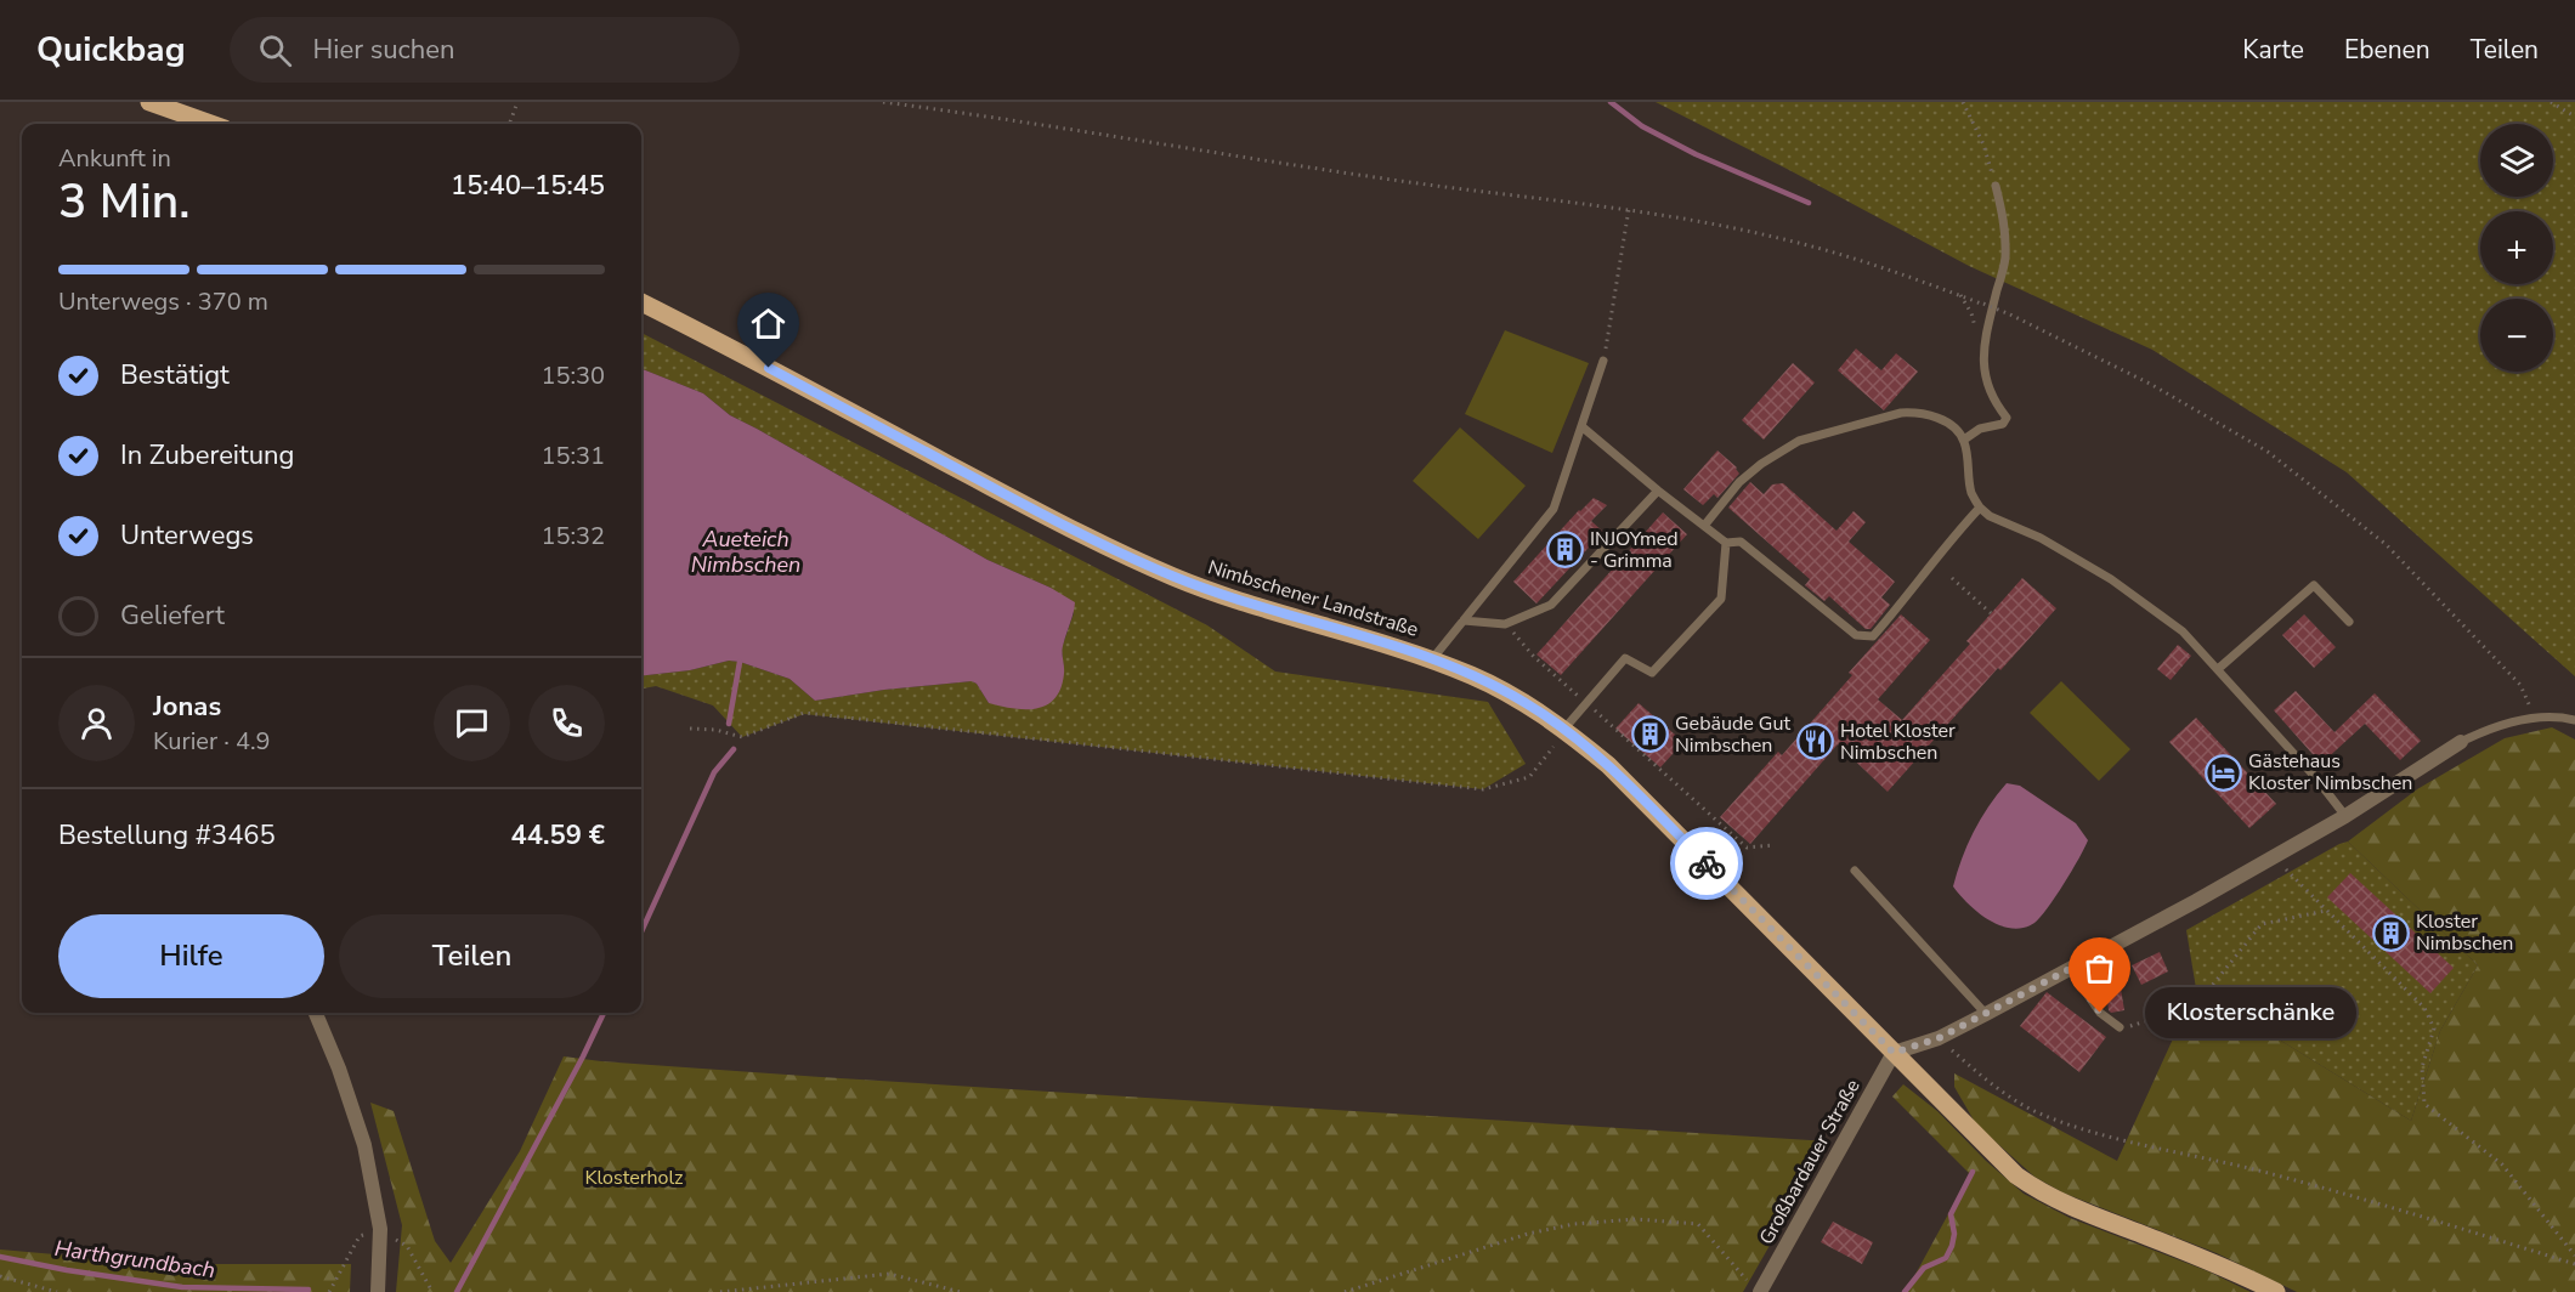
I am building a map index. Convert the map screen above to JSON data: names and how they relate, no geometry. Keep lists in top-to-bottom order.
{
  "streets": {
    "main road": ["Nimbschener Landstraße"],
    "street": ["Großbardauer Straße"]
  },
  "crossings": [
    ["Nimbschener Landstraße", "Großbardauer Straße"]
  ],
  "water": ["Aueteich Nimbschen", "Harthgrundbach"],
  "parks": ["Klosterholz"],
  "places": {
    "building": ["INJOYmed - Grimma", "Gebäude Gut Nimbschen", "Kloster Nimbschen"],
    "restaurant": ["Hotel Kloster Nimbschen"],
    "hotel": ["Gästehaus Kloster Nimbschen"],
    "other": ["Klosterschänke"]
  },
  "page": {
    "header": "Quickbag",
    "search": "Hier suchen",
    "nav": ["Karte", "Ebenen", "Teilen"],
    "map_buttons": ["+", "−"],
    "heading": ["3 Min.", "Ankunft in", "15:40–15:45"],
    "panel": [
      "Jonas",
      "Kurier · 4.9",
      "Bestellung #3465",
      "44.59 €"
    ],
    "bar": "Unterwegs · 370 m",
    "list": [
      ["Bestätigt", "15:30"],
      ["In Zubereitung", "15:31"],
      ["Unterwegs", "15:32"],
      "Geliefert"
    ],
    "buttons": ["Hilfe", "Teilen"],
    "bubble": "Klosterschänke"
  }
}
